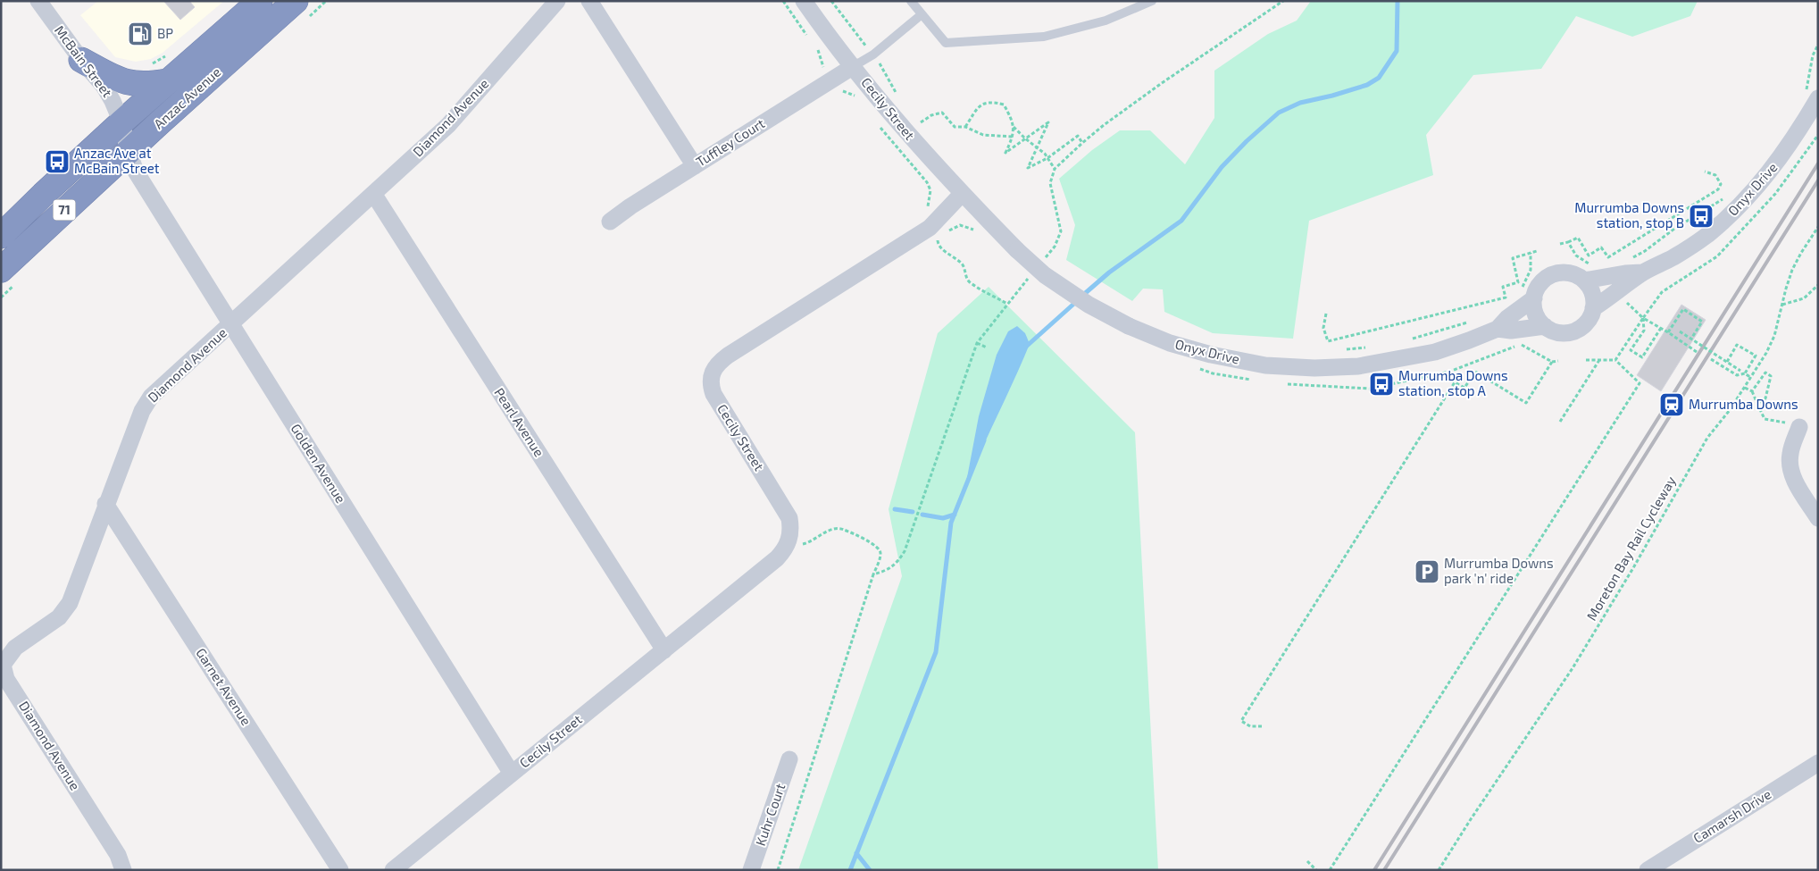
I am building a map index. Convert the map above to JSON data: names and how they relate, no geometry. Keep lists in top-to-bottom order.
{
  "streets": {
    "highway": ["Anzac Avenue", "71"],
    "street": [
      "McBain Street",
      "Cecily Street",
      "Diamond Avenue",
      "Tuffley Court",
      "Onyx Drive",
      "Pearl Avenue",
      "Golden Avenue",
      "Garnet Avenue",
      "Kuhr Court",
      "Camarsh Drive"
    ],
    "path": ["Moreton Bay Rail Cycleway"]
  },
  "crossings": [
    ["McBain Street", "Anzac Avenue"],
    ["McBain Street", "Golden Avenue"],
    ["Anzac Avenue", "Golden Avenue"],
    ["Cecily Street", "Tuffley Court"],
    ["Cecily Street", "Onyx Drive"],
    ["Cecily Street", "Pearl Avenue"],
    ["Cecily Street", "Golden Avenue"],
    ["Diamond Avenue", "Pearl Avenue"],
    ["Diamond Avenue", "Golden Avenue"],
    ["Diamond Avenue", "Garnet Avenue"]
  ],
  "places": {
    "fuel station": ["BP"],
    "bus stop": ["Anzac Ave at McBain Street", "Murrumba Downs station, stop B", "Murrumba Downs station, stop A"],
    "station": ["Murrumba Downs"],
    "parking": ["Murrumba Downs park 'n' ride"]
  }
}
